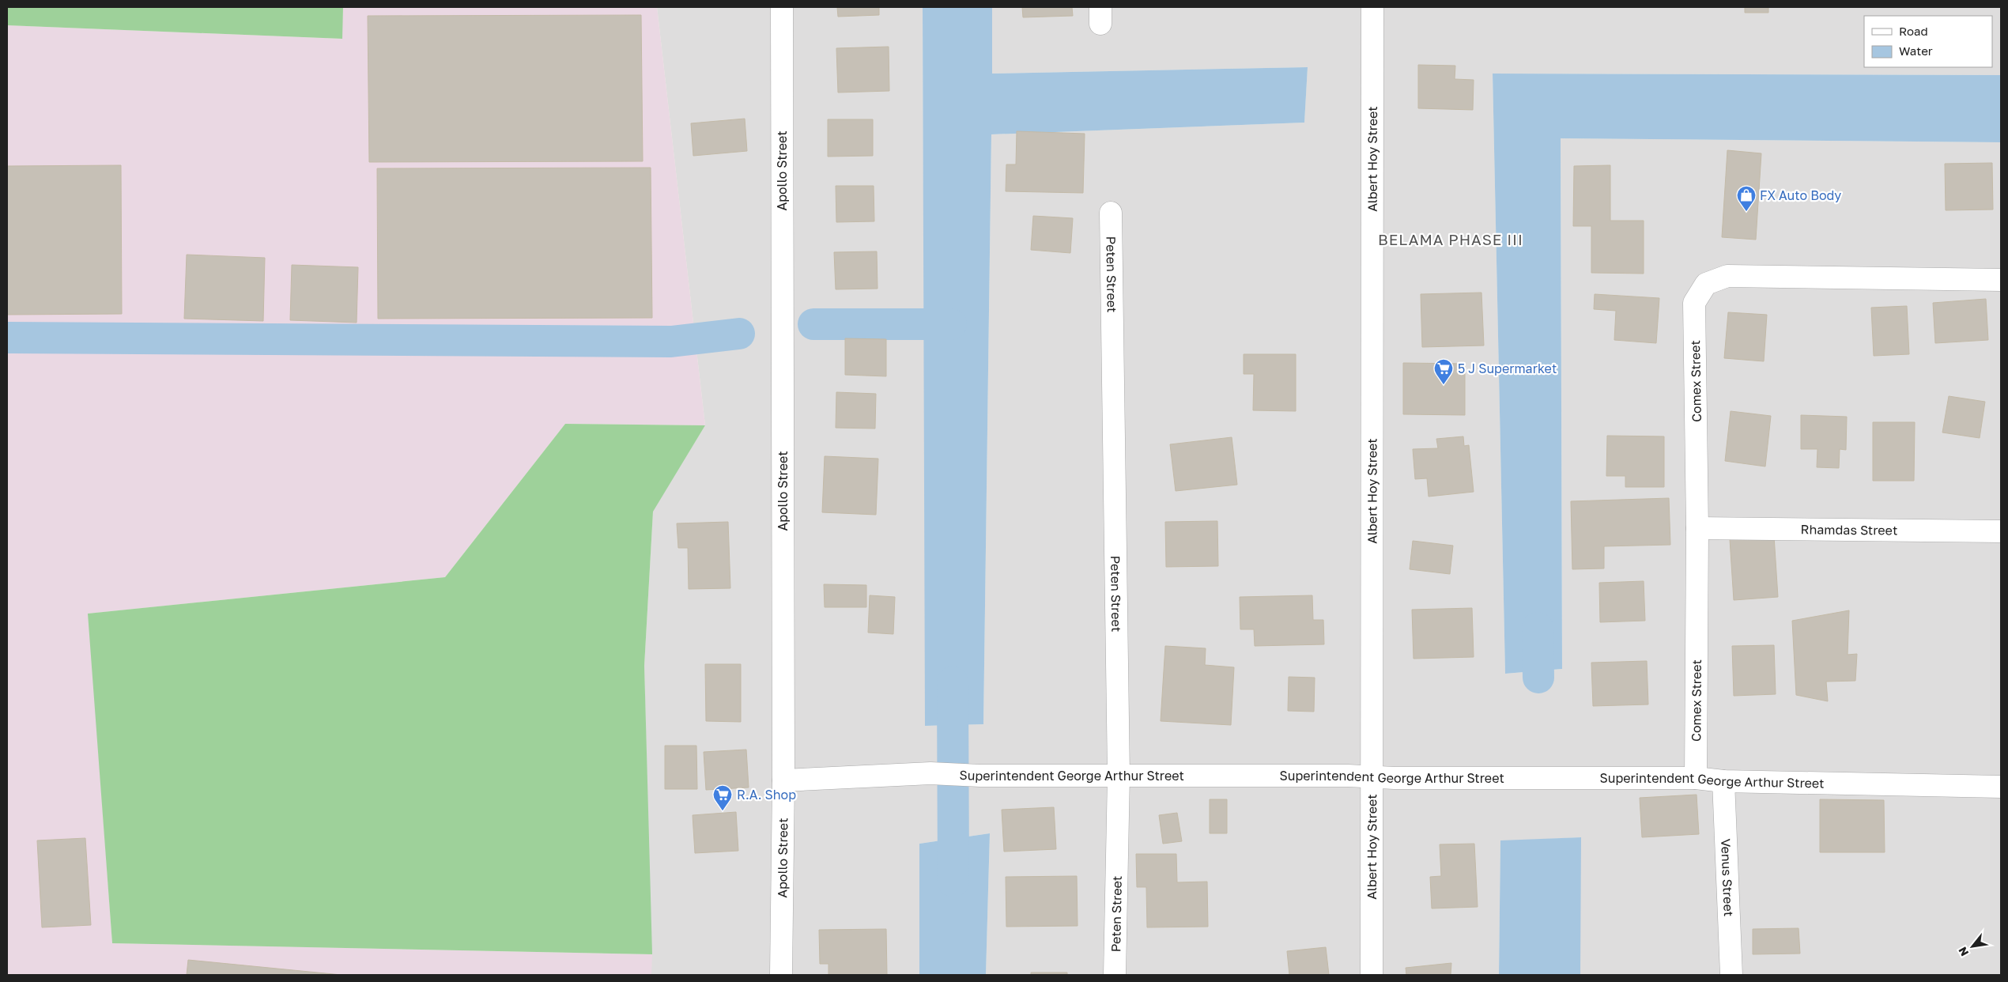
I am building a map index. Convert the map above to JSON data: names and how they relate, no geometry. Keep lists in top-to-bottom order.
{
  "streets": {
    "street": [
      "Albert Hoy Street",
      "Apollo Street",
      "Peten Street",
      "Comex Street",
      "Rhamdas Street",
      "Superintendent George Arthur Street",
      "Venus Street"
    ]
  },
  "crossings": [
    ["Albert Hoy Street", "Superintendent George Arthur Street"],
    ["Apollo Street", "Superintendent George Arthur Street"],
    ["Peten Street", "Superintendent George Arthur Street"],
    ["Comex Street", "Rhamdas Street"],
    ["Comex Street", "Superintendent George Arthur Street"],
    ["Superintendent George Arthur Street", "Venus Street"]
  ],
  "districts": ["BELAMA PHASE III"],
  "places": {
    "shop": ["FX Auto Body"],
    "supermarket": ["5 J Supermarket", "R.A. Shop"]
  },
  "legend": ["Road", "Water"],
  "north": "bottom left"
}
